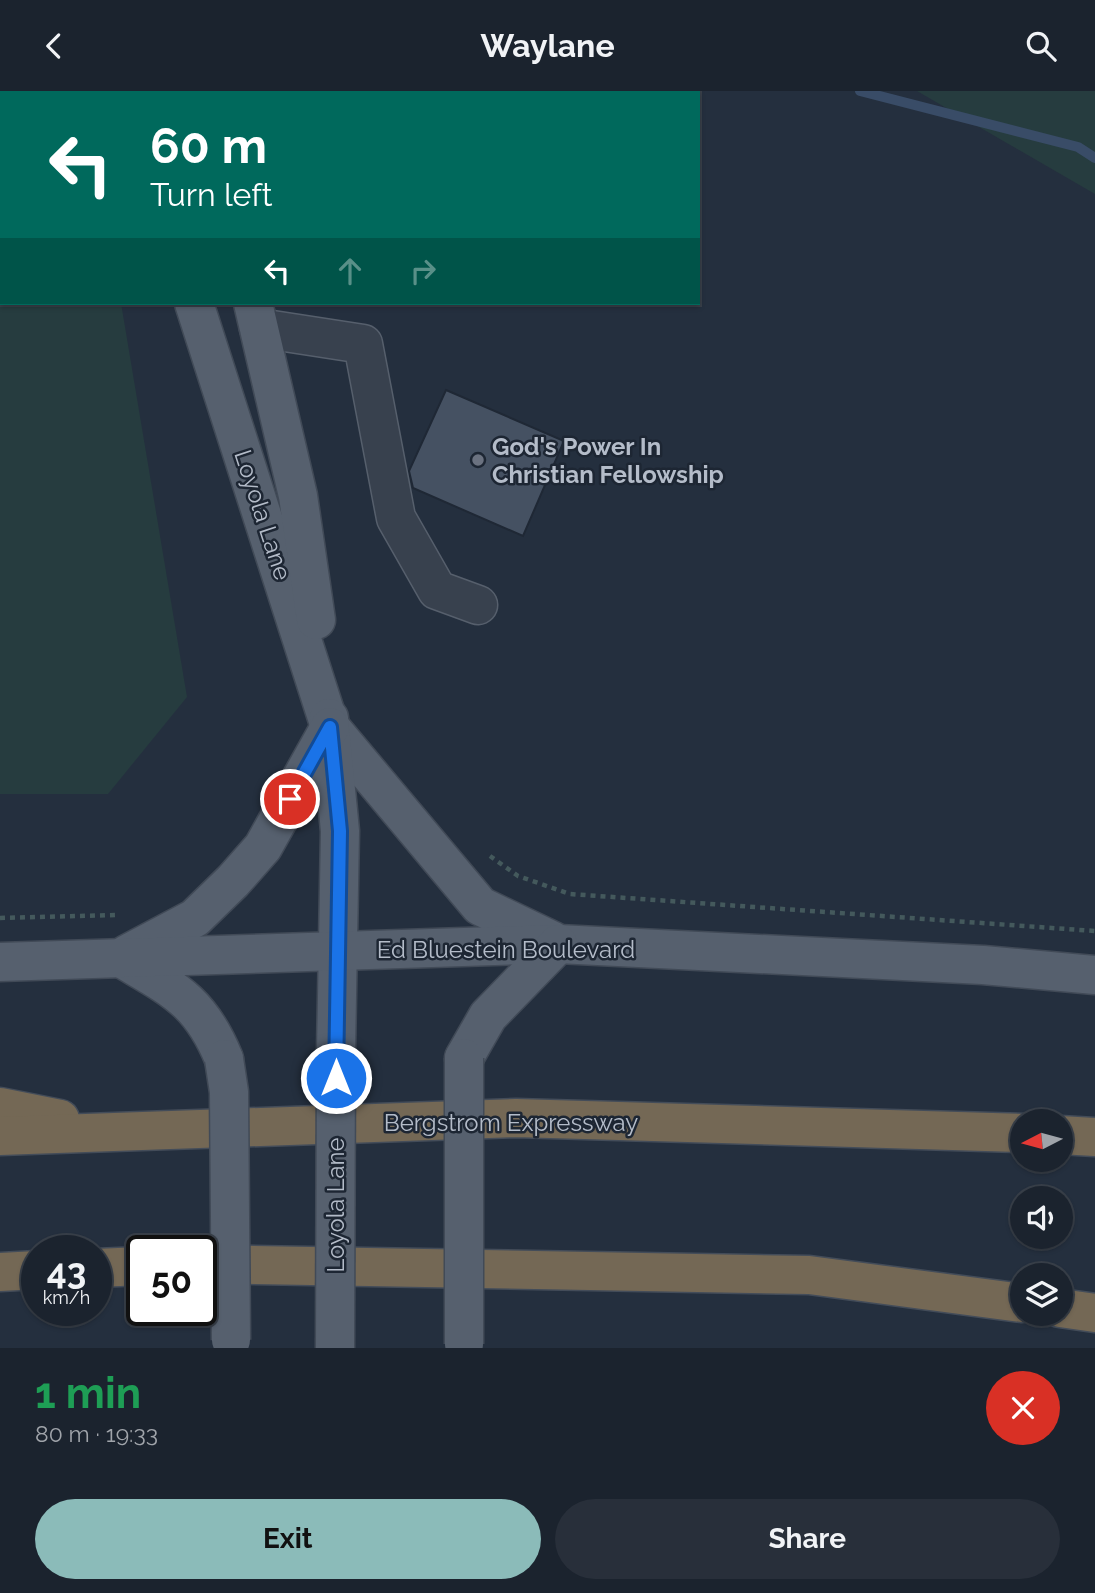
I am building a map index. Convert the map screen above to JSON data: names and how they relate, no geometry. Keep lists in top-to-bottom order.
{
  "streets": {
    "highway": ["Bergstrom Expressway"],
    "main road": ["Loyola Lane", "Ed Bluestein Boulevard"]
  },
  "crossings": [
    ["Loyola Lane", "Ed Bluestein Boulevard"]
  ],
  "places": ["God's Power In Christian Fellowship"],
  "north": "left",
  "page": {
    "header": "Waylane",
    "turn": ["60 m", "Turn left"],
    "speed": "43 km/h",
    "limit": "50",
    "heading": ["1 min", "80 m · 19:33"],
    "buttons": ["Exit", "Share"]
  }
}
